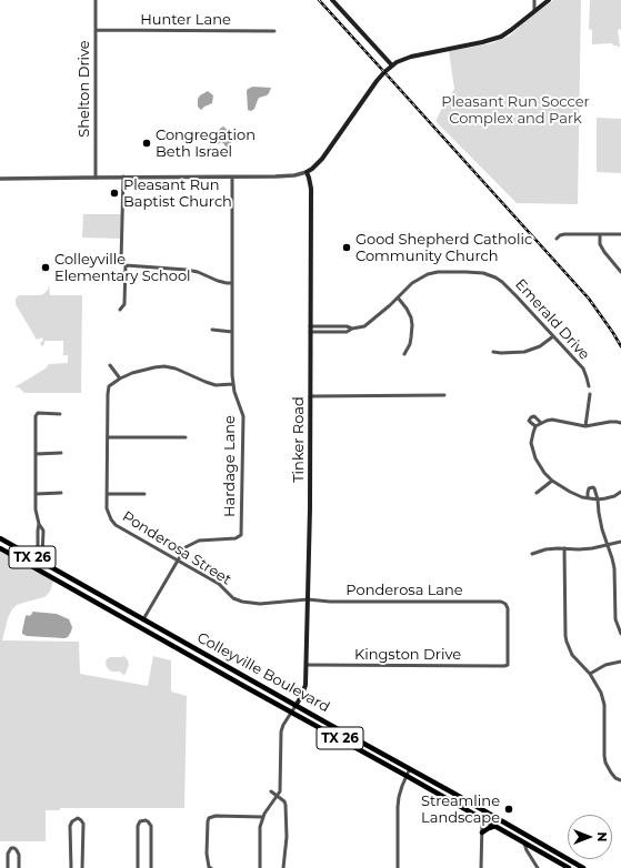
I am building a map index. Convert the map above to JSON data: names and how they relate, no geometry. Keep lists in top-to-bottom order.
{
  "streets": {
    "main road": ["Tinker Road", "TX 26", "Colleyville Boulevard"],
    "street": [
      "Hunter Lane",
      "Shelton Drive",
      "Emerald Drive",
      "Hardage Lane",
      "Ponderosa Street",
      "Ponderosa Lane",
      "Kingston Drive"
    ]
  },
  "crossings": [
    ["Hunter Lane", "Shelton Drive"],
    ["Emerald Drive", "Tinker Road"],
    ["Tinker Road", "Ponderosa Street"],
    ["Tinker Road", "Ponderosa Lane"],
    ["Tinker Road", "Kingston Drive"],
    ["Tinker Road", "Colleyville Boulevard"],
    ["Hardage Lane", "Ponderosa Street"],
    ["Hardage Lane", "Colleyville Boulevard"],
    ["Ponderosa Street", "Ponderosa Lane"],
    ["Ponderosa Lane", "Kingston Drive"]
  ],
  "parks": ["Pleasant Run Soccer Complex and Park"],
  "places": [
    "Congregation Beth Israel",
    "Pleasant Run Baptist Church",
    "Good Shepherd Catholic Community Church",
    "Colleyville Elementary School",
    "Streamline Landscape"
  ],
  "north": "right"
}
